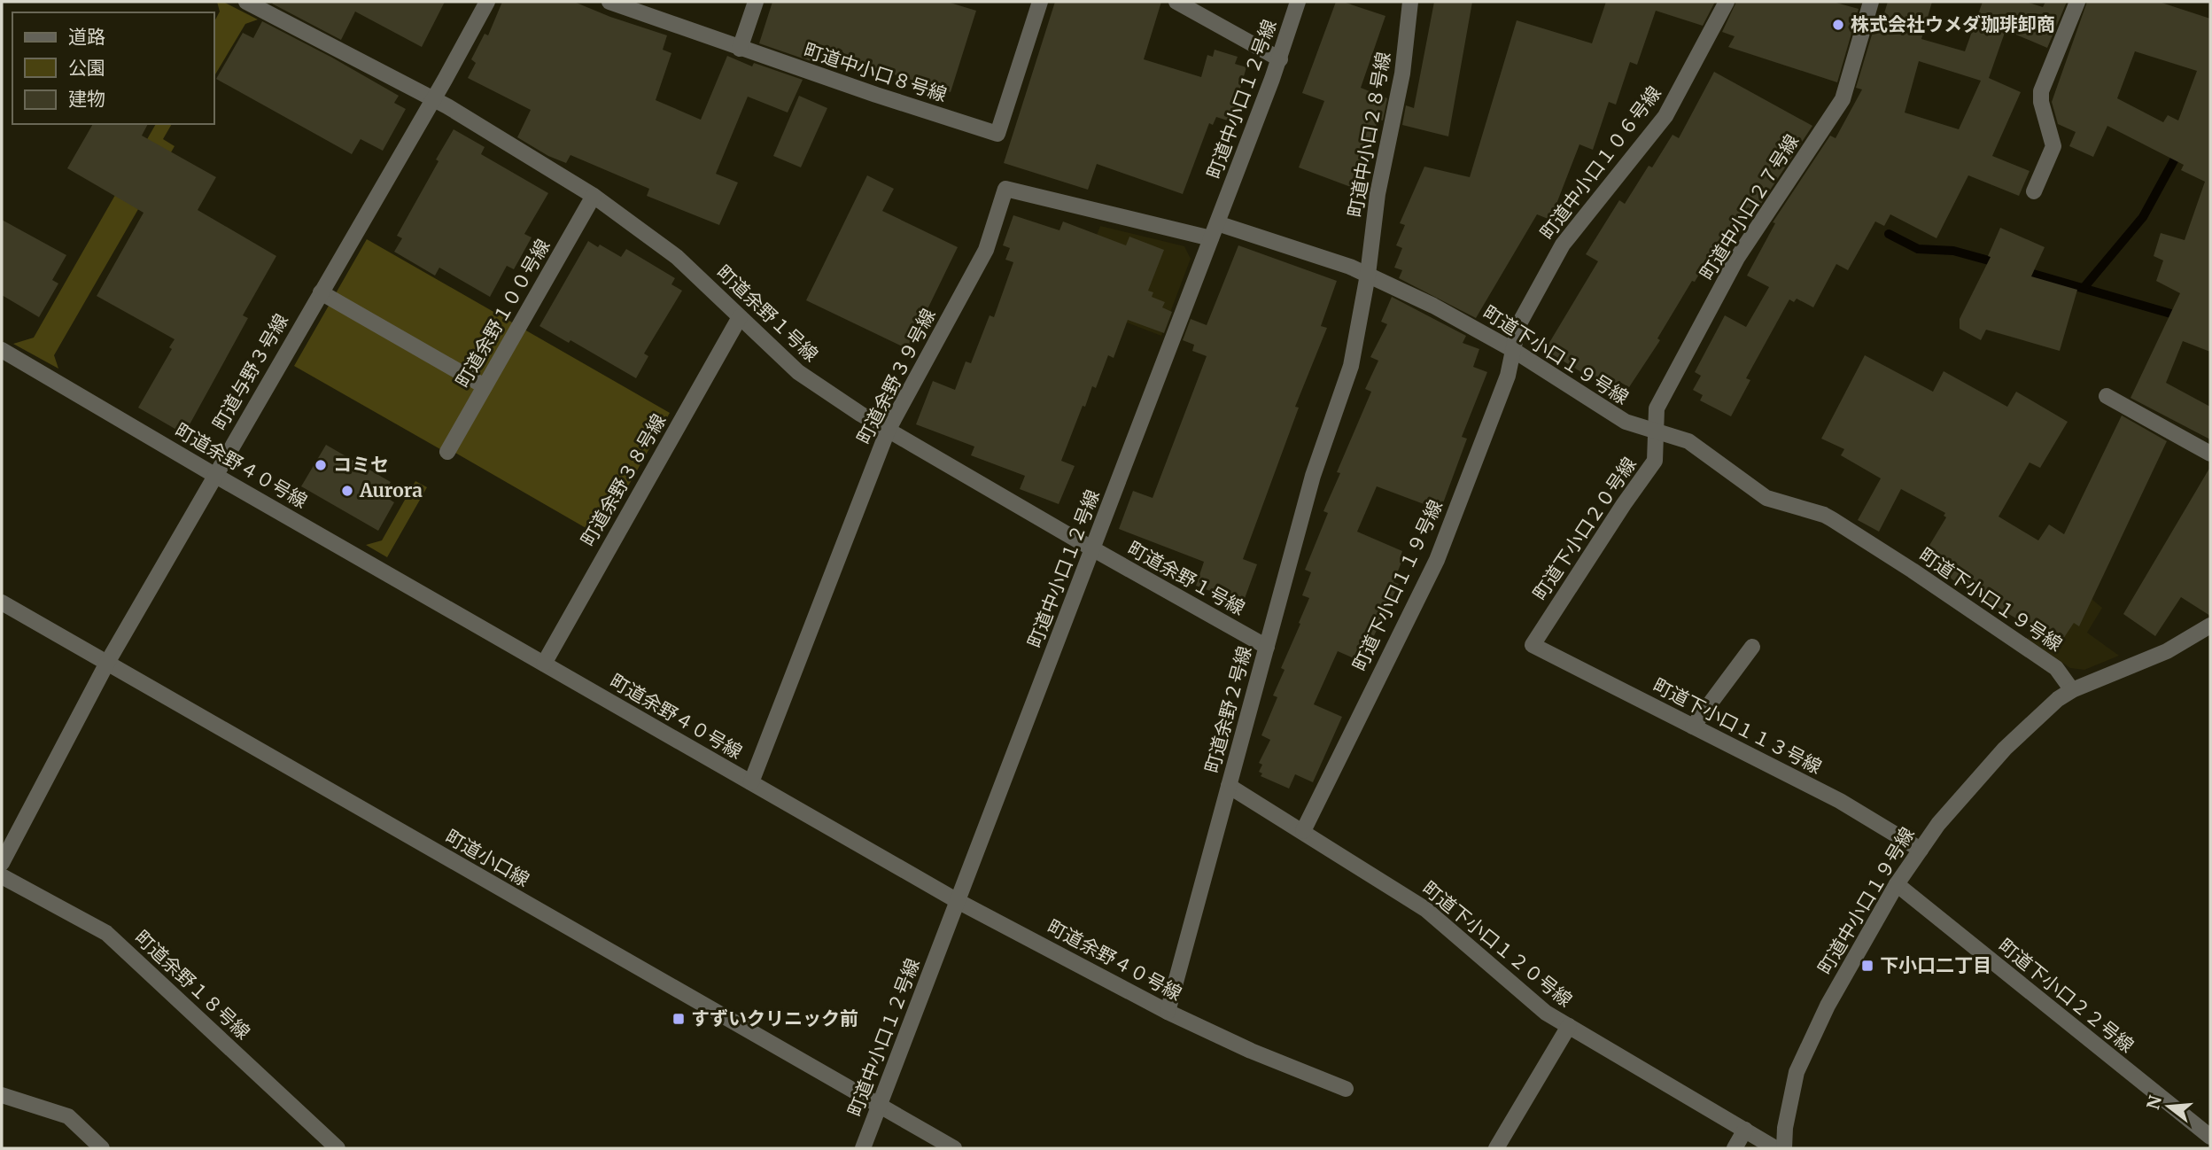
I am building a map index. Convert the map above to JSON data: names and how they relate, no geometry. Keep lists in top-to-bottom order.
{
  "streets": {
    "street": [
      "町道中小口８号線",
      "町道中小口１２号線",
      "町道中小口２８号線",
      "町道中小口１０６号線",
      "町道中小口２７号線",
      "町道余野１００号線",
      "町道余野１号線",
      "町道下小口１９号線",
      "町道与野３号線",
      "町道余野３９号線",
      "町道余野４０号線",
      "町道余野３８号線",
      "町道下小口２０号線",
      "町道下小口１１９号線",
      "町道余野２号線",
      "町道下小口１１３号線",
      "町道小口線",
      "町道中小口１９号線",
      "町道下小口１２０号線",
      "町道余野１８号線",
      "町道下小口２２号線"
    ]
  },
  "crossings": [
    ["町道中小口１２号線", "町道余野１号線"],
    ["町道中小口１２号線", "町道下小口１９号線"],
    ["町道中小口１２号線", "町道余野３９号線"],
    ["町道中小口１２号線", "町道余野４０号線"],
    ["町道中小口１２号線", "町道小口線"],
    ["町道中小口２８号線", "町道下小口１９号線"],
    ["町道中小口２８号線", "町道余野２号線"],
    ["町道中小口１０６号線", "町道下小口１９号線"],
    ["町道中小口１０６号線", "町道下小口１１９号線"],
    ["町道中小口２７号線", "町道下小口１９号線"],
    ["町道中小口２７号線", "町道下小口２０号線"],
    ["町道余野１００号線", "町道余野１号線"],
    ["町道余野１号線", "町道与野３号線"],
    ["町道余野１号線", "町道余野３９号線"],
    ["町道余野１号線", "町道余野３８号線"],
    ["町道余野１号線", "町道余野２号線"],
    ["町道下小口１９号線", "町道余野３９号線"],
    ["町道下小口１９号線", "町道下小口２０号線"],
    ["町道下小口１９号線", "町道下小口１１９号線"],
    ["町道下小口１９号線", "町道余野２号線"],
    ["町道下小口１９号線", "町道中小口１９号線"],
    ["町道与野３号線", "町道余野４０号線"],
    ["町道与野３号線", "町道小口線"],
    ["町道余野３９号線", "町道余野４０号線"],
    ["町道余野４０号線", "町道余野３８号線"],
    ["町道余野４０号線", "町道余野２号線"],
    ["町道下小口２０号線", "町道下小口１１３号線"],
    ["町道下小口１１９号線", "町道下小口１２０号線"],
    ["町道余野２号線", "町道下小口１２０号線"],
    ["町道下小口１１３号線", "町道中小口１９号線"],
    ["町道中小口１９号線", "町道下小口２２号線"]
  ],
  "places": {
    "other": ["株式会社ウメダ珈琲卸商", "コミセ", "Aurora"],
    "transit": ["下小口二丁目", "すずいクリニック前"]
  },
  "legend": ["道路", "公園", "建物"],
  "north": "left"
}
